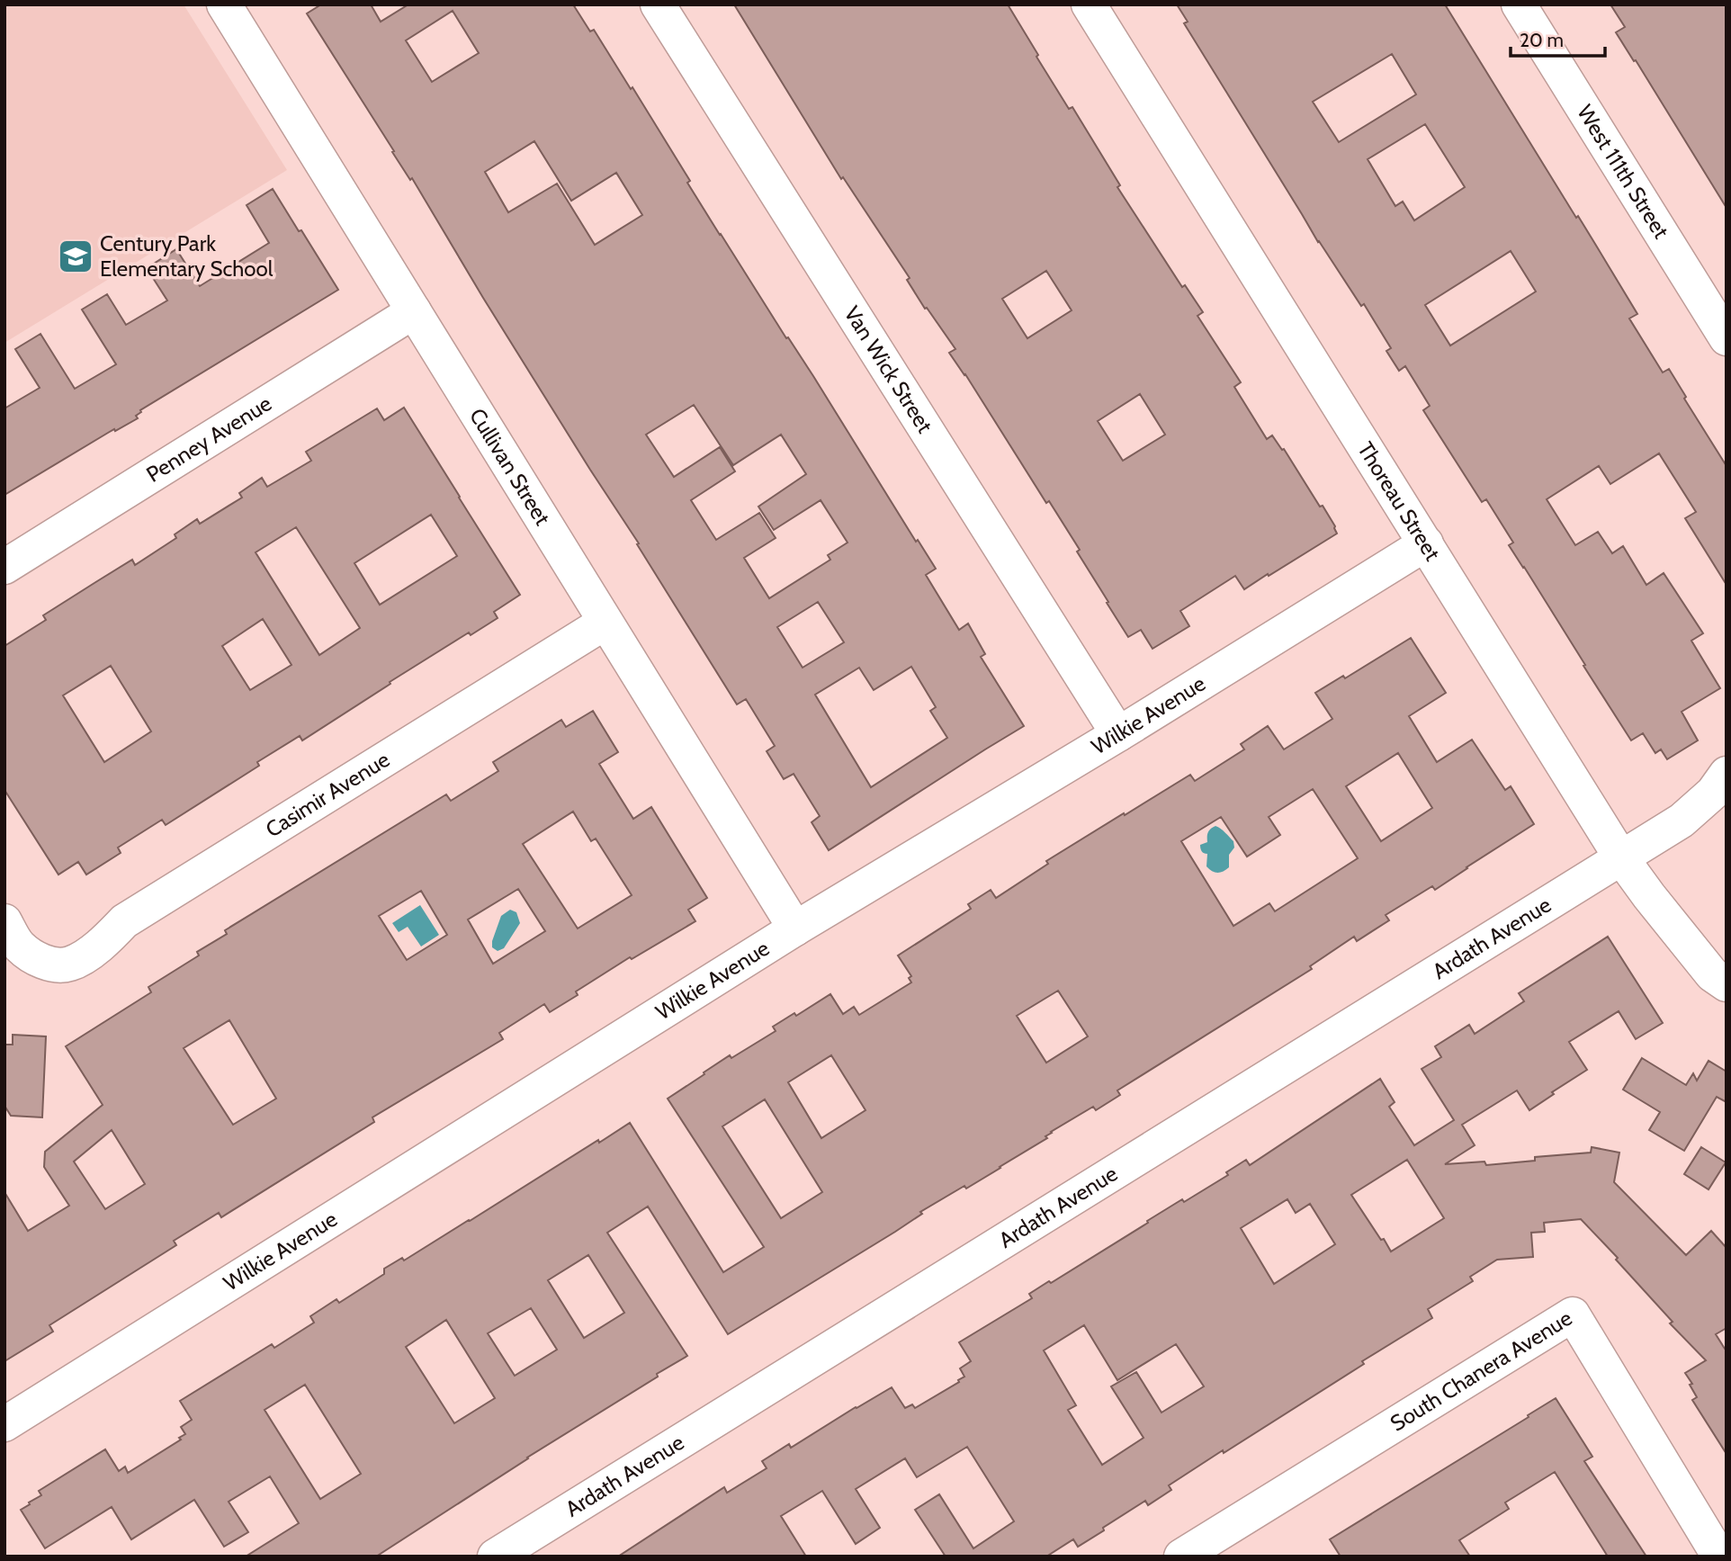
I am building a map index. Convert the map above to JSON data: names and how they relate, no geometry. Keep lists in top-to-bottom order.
{
  "streets": {
    "street": [
      "West 111th Street",
      "Van Wick Street",
      "Penney Avenue",
      "Cullivan Street",
      "Thoreau Street",
      "Wilkie Avenue",
      "Casimir Avenue",
      "Ardath Avenue",
      "South Chanera Avenue"
    ]
  },
  "crossings": [
    ["Van Wick Street", "Wilkie Avenue"],
    ["Penney Avenue", "Cullivan Street"],
    ["Cullivan Street", "Wilkie Avenue"],
    ["Cullivan Street", "Casimir Avenue"],
    ["Thoreau Street", "Wilkie Avenue"],
    ["Thoreau Street", "Ardath Avenue"]
  ],
  "places": {
    "school or university": ["Century Park Elementary School"]
  },
  "scale_bar": "20 m"
}
